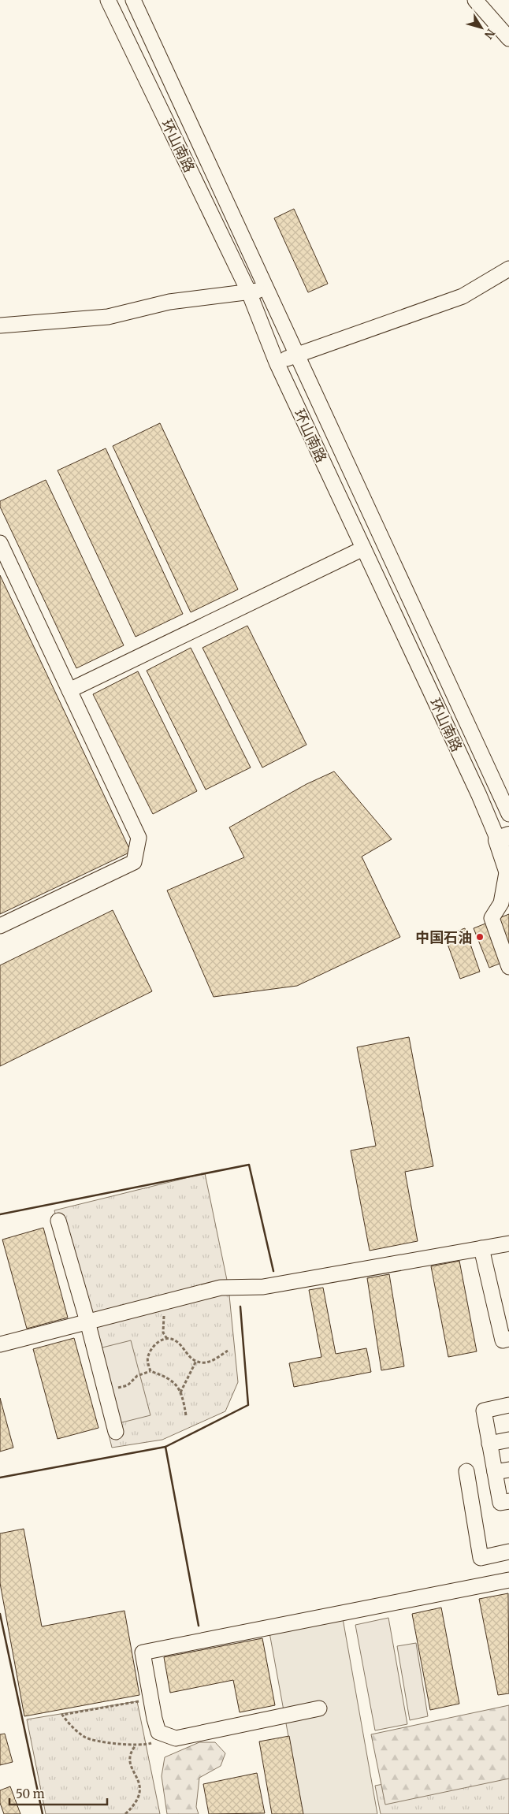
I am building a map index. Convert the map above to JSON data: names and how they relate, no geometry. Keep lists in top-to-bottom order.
{
  "streets": {
    "main road": ["环山南路"]
  },
  "places": ["中国石油"],
  "scale_bar": "50 m",
  "north": "bottom right"
}
